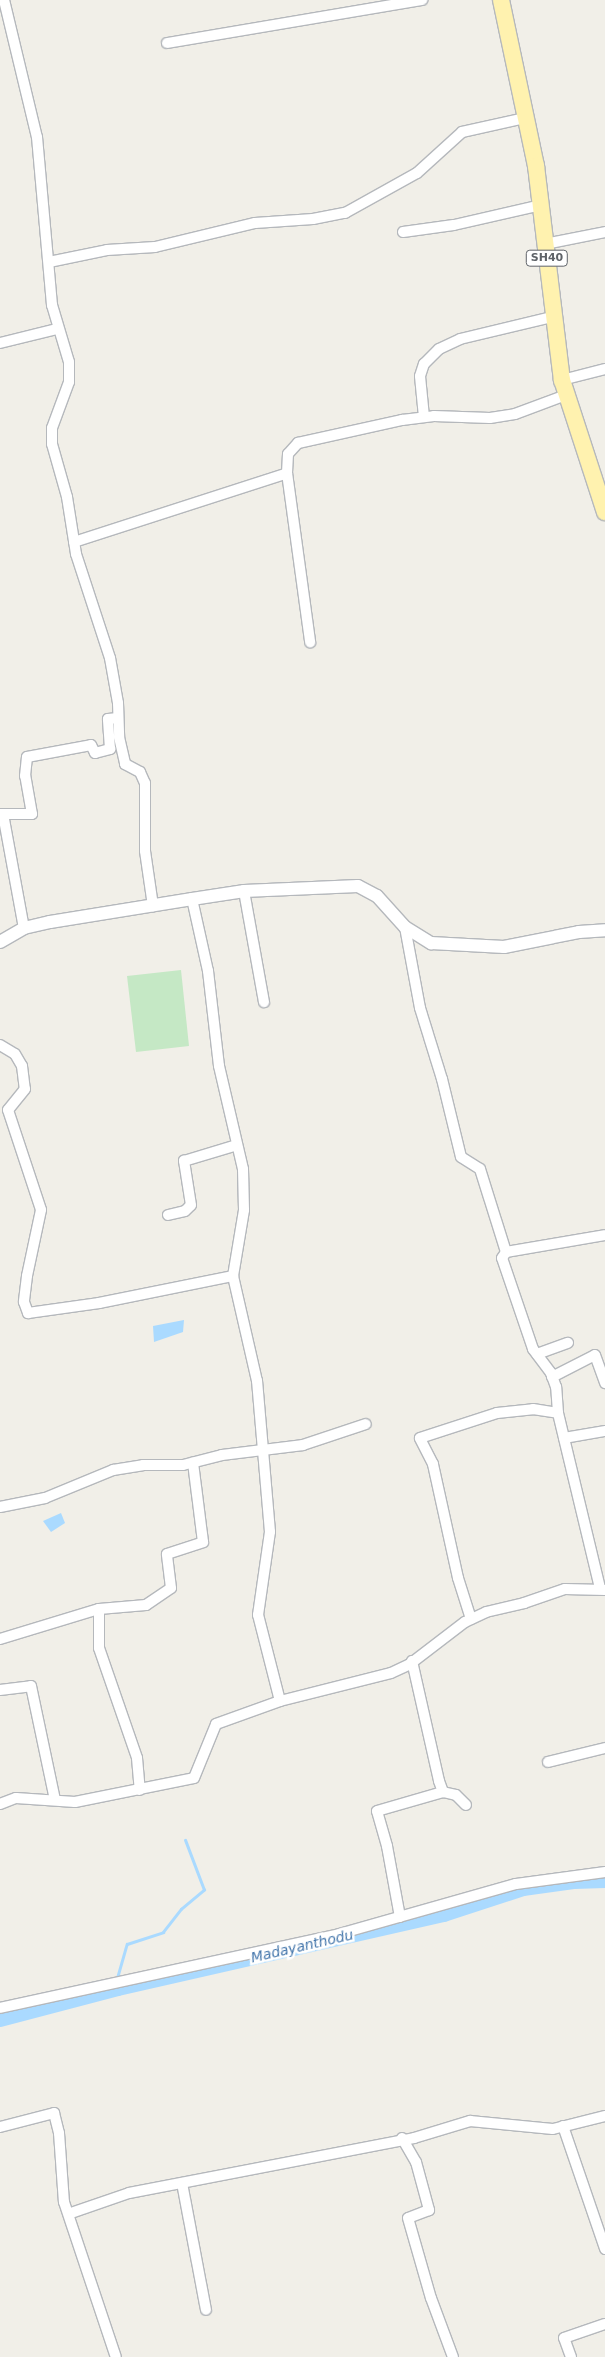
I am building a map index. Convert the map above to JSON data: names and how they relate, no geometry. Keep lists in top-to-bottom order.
{
  "streets": {
    "main road": ["SH40"]
  },
  "water": ["Madayanthodu"]
}
